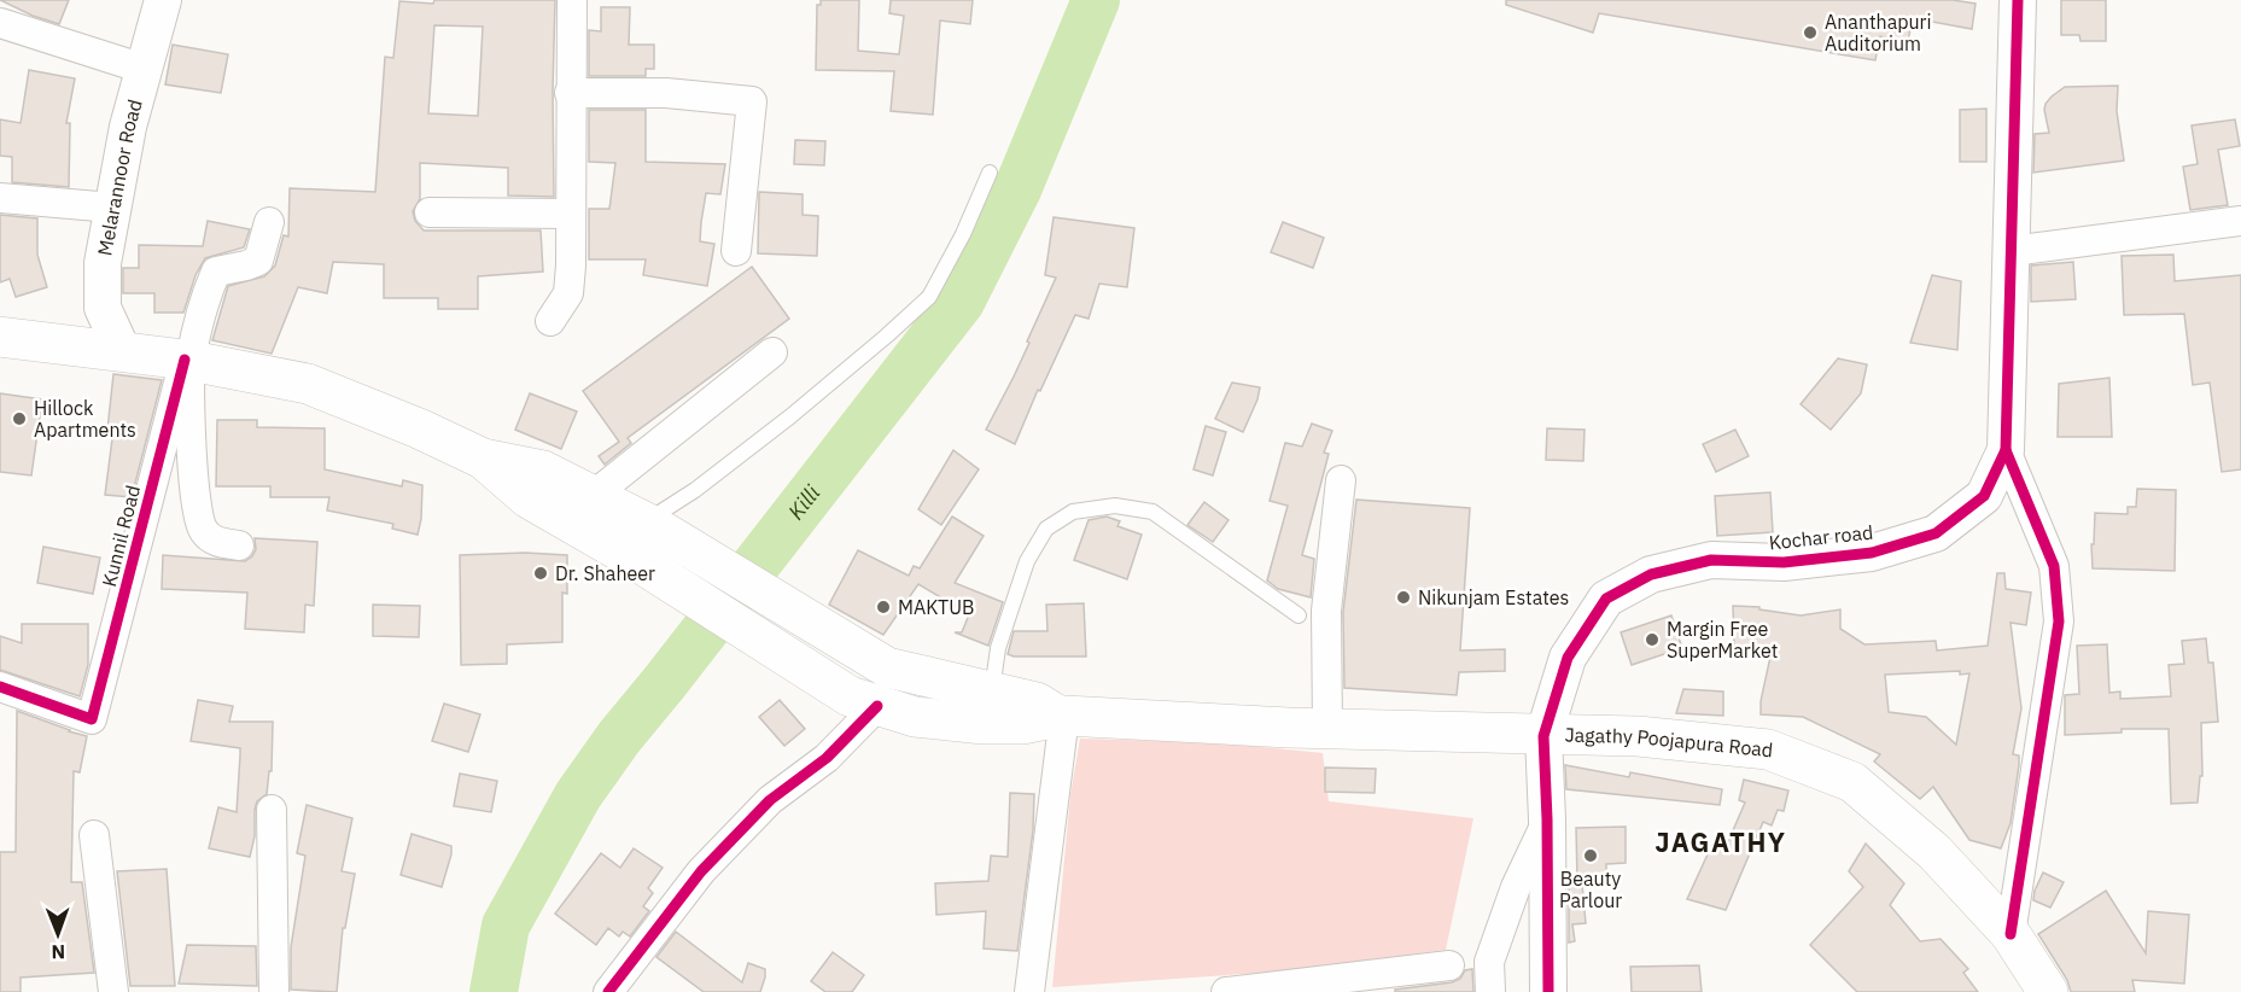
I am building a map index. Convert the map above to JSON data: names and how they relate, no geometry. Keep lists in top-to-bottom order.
{
  "streets": {
    "main road": ["Jagathy Poojapura Road"],
    "street": ["Melarannoor Road", "Kunnil Road", "Kochar road"]
  },
  "crossings": [
    ["Kochar road", "Jagathy Poojapura Road"]
  ],
  "districts": ["JAGATHY"],
  "water": ["Killi"],
  "places": [
    "Ananthapuri Auditorium",
    "Hillock Apartments",
    "Dr. Shaheer",
    "Nikunjam Estates",
    "MAKTUB",
    "Margin Free SuperMarket",
    "Beauty Parlour"
  ],
  "north": "bottom"
}
